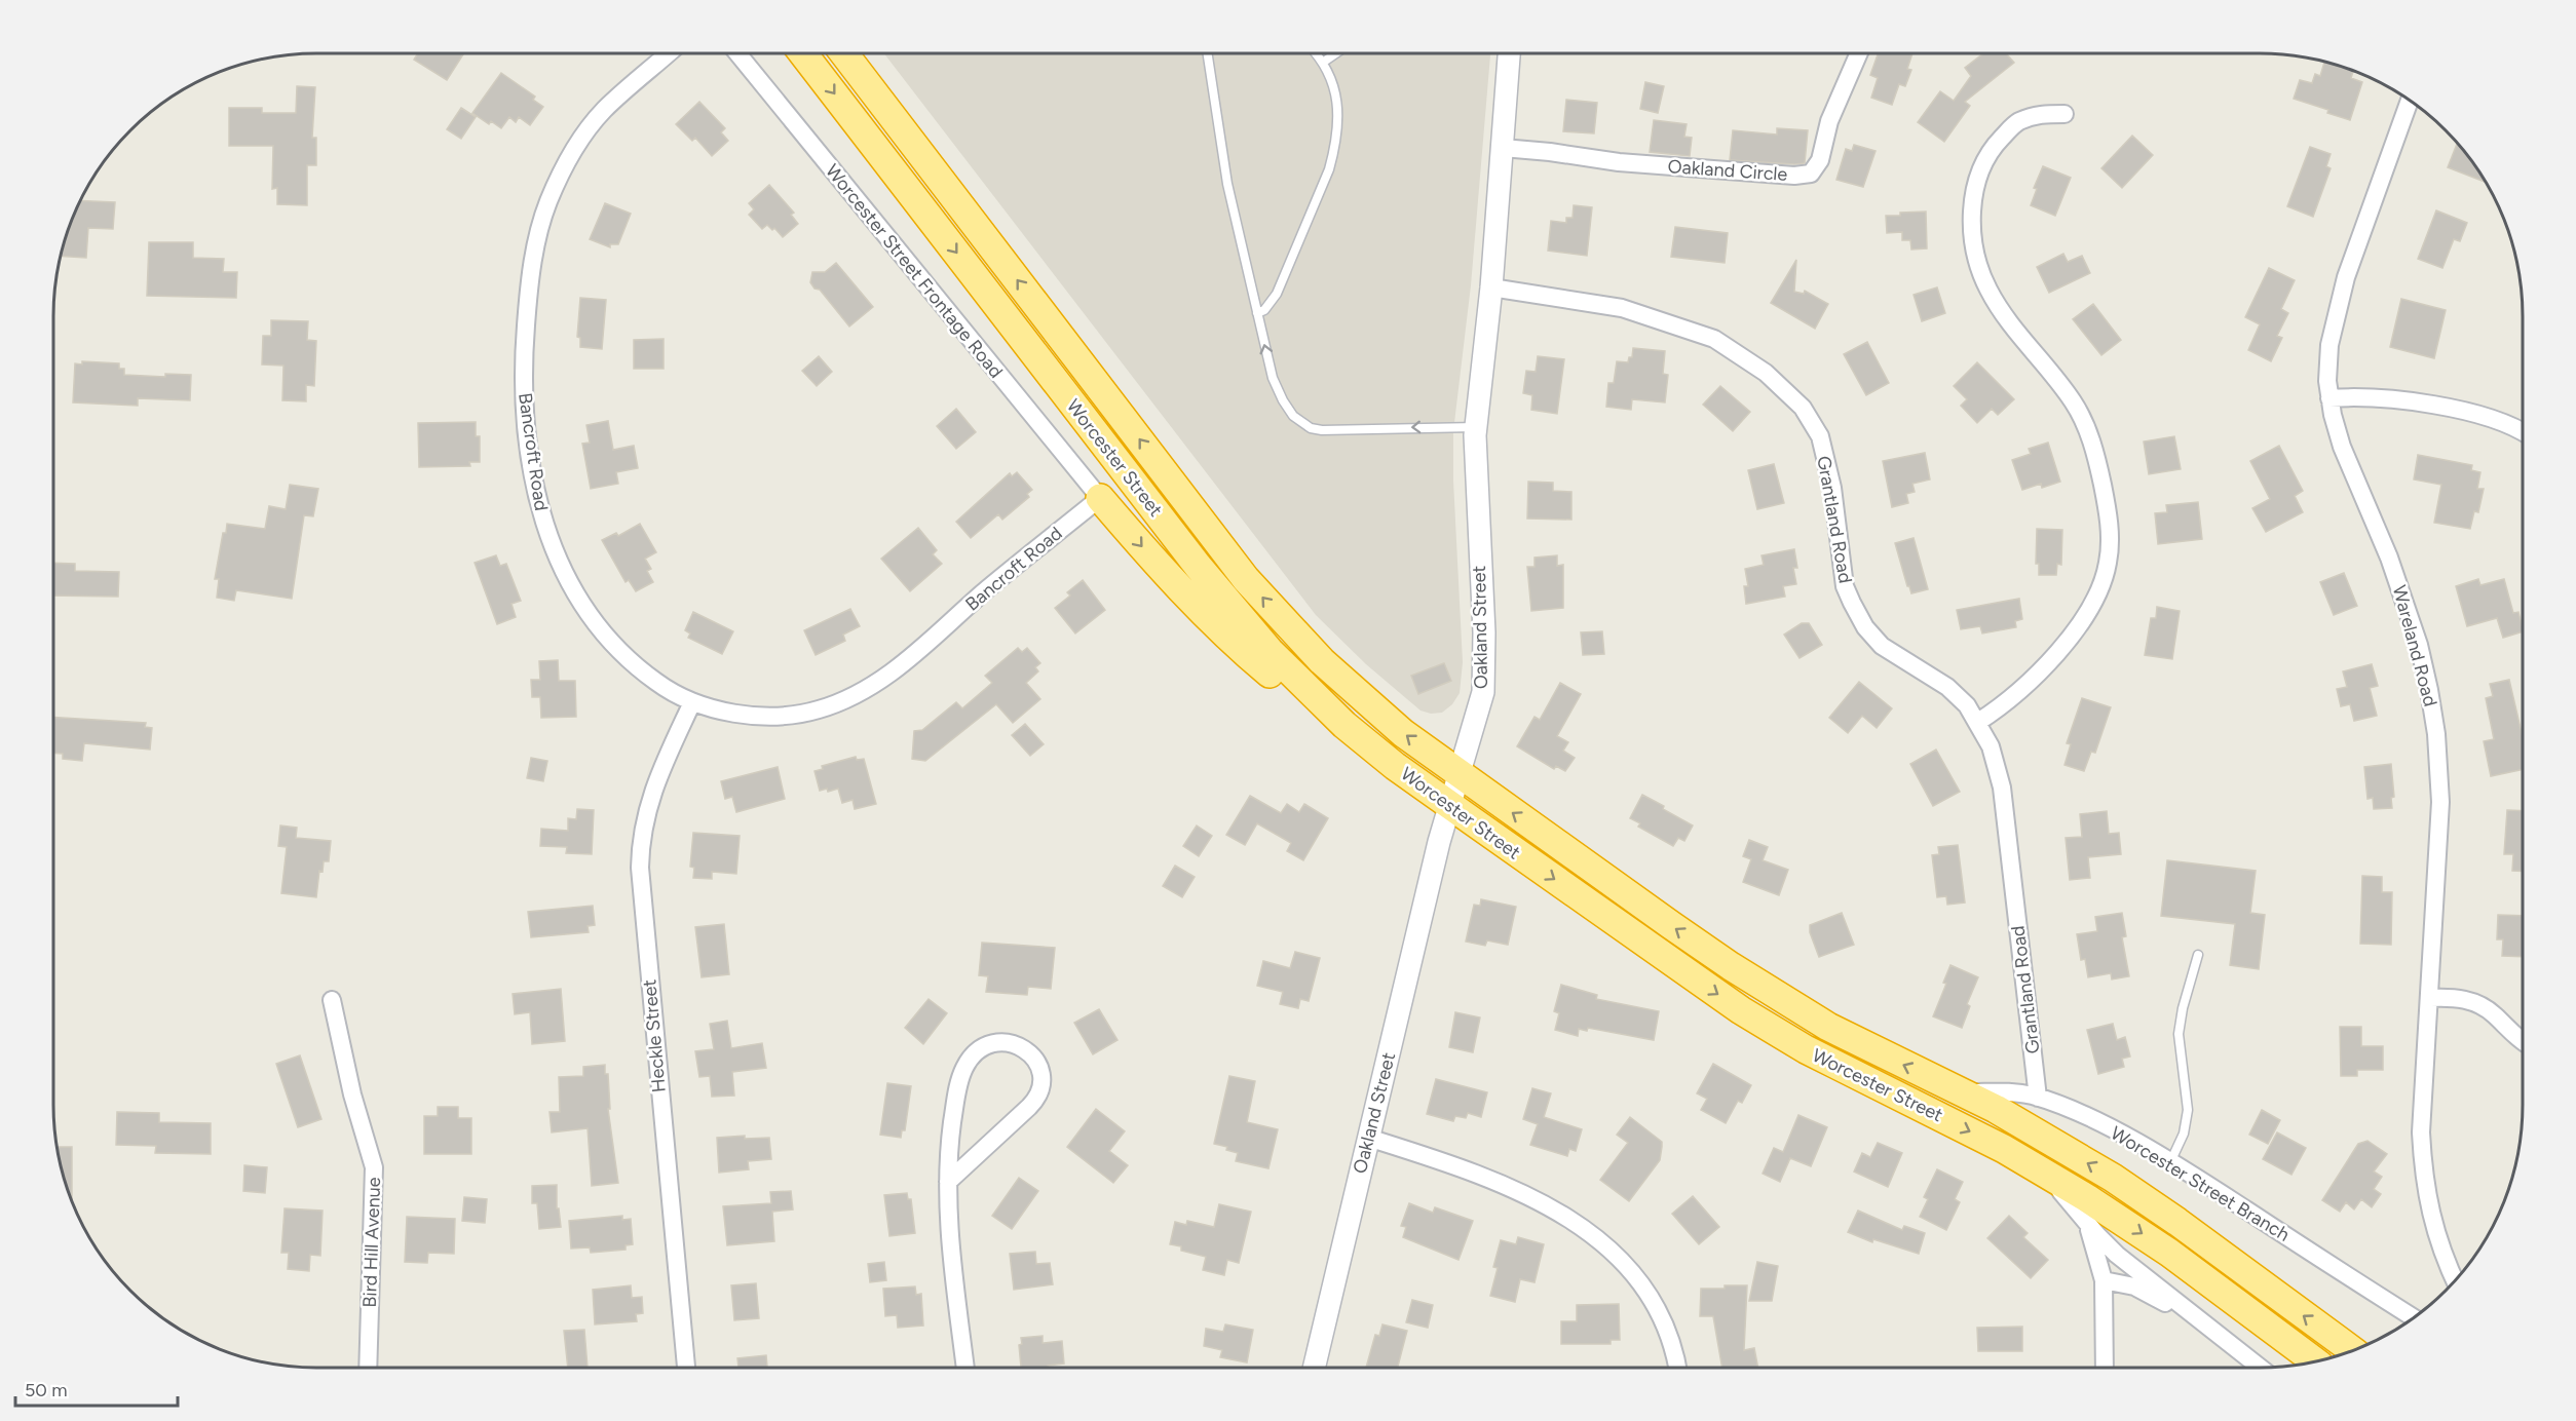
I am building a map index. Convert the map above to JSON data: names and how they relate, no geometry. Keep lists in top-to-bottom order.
{
  "streets": {
    "highway": ["Worcester Street"],
    "street": [
      "Oakland Circle",
      "Worcester Street Frontage Road",
      "Bancroft Road",
      "Grantland Road",
      "Oakland Street",
      "Wareland Road",
      "Heckle Street",
      "Worcester Street Branch",
      "Bird Hill Avenue"
    ]
  },
  "crossings": [
    ["Oakland Circle", "Oakland Street"],
    ["Worcester Street Frontage Road", "Bancroft Road"],
    ["Bancroft Road", "Heckle Street"],
    ["Worcester Street", "Oakland Street"],
    ["Worcester Street", "Worcester Street Branch"],
    ["Grantland Road", "Oakland Street"],
    ["Grantland Road", "Worcester Street Branch"]
  ],
  "scale_bar": "50 m"
}
